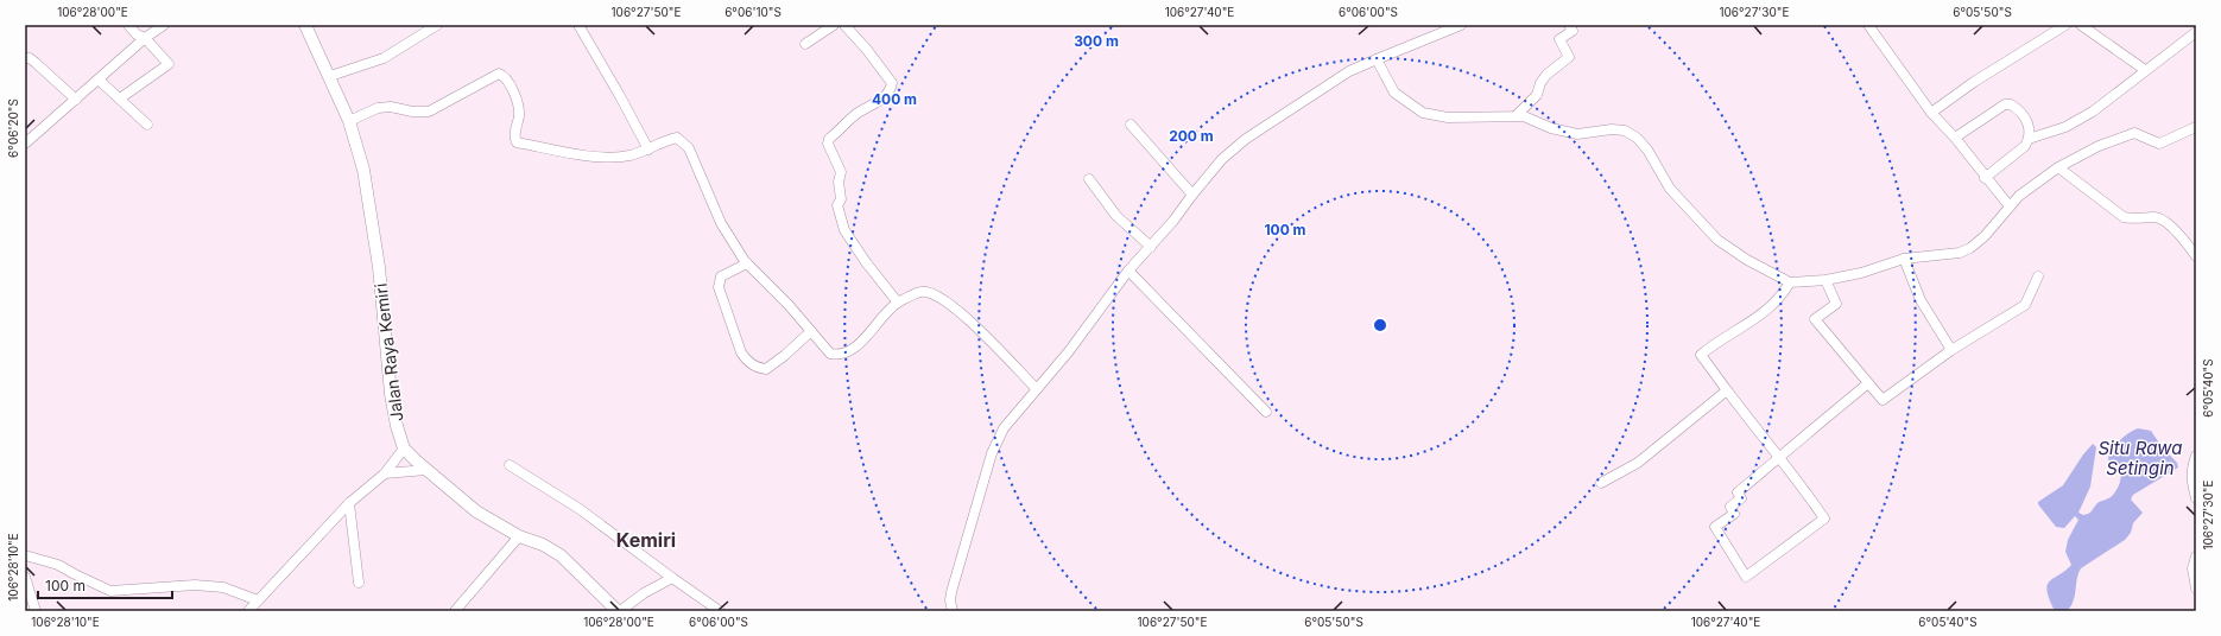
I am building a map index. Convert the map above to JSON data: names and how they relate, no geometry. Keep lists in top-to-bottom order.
{
  "streets": {
    "street": ["Jalan Raya Kemiri"]
  },
  "districts": ["Kemiri"],
  "water": ["Situ Rawa Setingin"],
  "scale_bar": "100 m",
  "coordinates": [
    "106°28'00\"E",
    "106°27'50\"E",
    "6°06'10\"S",
    "106°27'40\"E",
    "6°06'00\"S",
    "106°27'30\"E",
    "6°05'50\"S",
    "6°06'20\"S",
    "6°05'40\"S",
    "106°28'10\"E"
  ],
  "rings": [
    "300 m",
    "400 m",
    "200 m",
    "100 m"
  ]
}
